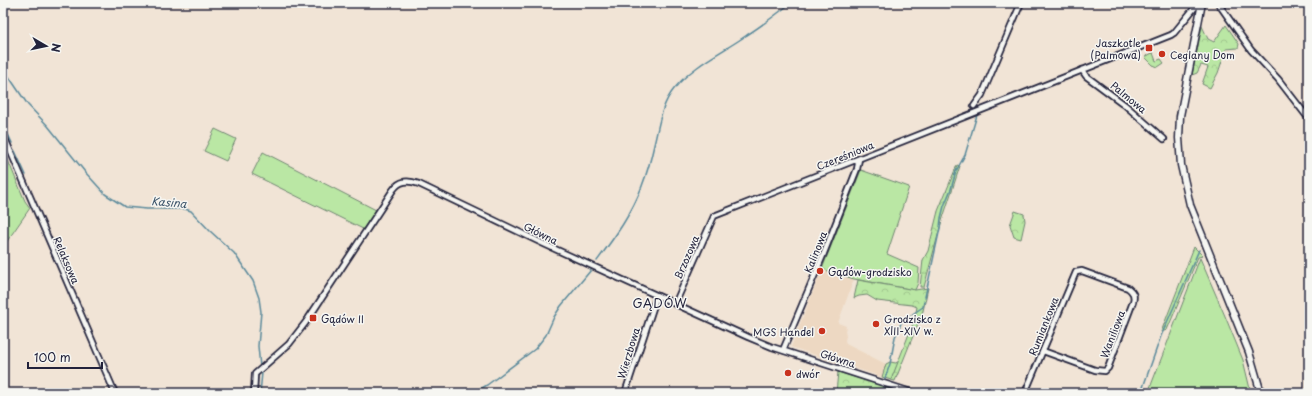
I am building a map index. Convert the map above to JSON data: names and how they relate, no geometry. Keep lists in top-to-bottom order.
{
  "streets": {
    "street": [
      "Palmowa",
      "Czereśniowa",
      "Główna",
      "Kalinowa",
      "Brzozowa",
      "Relaksowa",
      "Rumiankowa",
      "Waniliowa",
      "Wierzbowa"
    ]
  },
  "crossings": [
    ["Palmowa", "Czereśniowa"],
    ["Czereśniowa", "Kalinowa"],
    ["Czereśniowa", "Brzozowa"],
    ["Główna", "Kalinowa"],
    ["Główna", "Brzozowa"],
    ["Główna", "Wierzbowa"],
    ["Rumiankowa", "Waniliowa"]
  ],
  "districts": ["GĄDÓW"],
  "water": ["Kasina"],
  "places": {
    "transit": ["Jaszkotle (Palmowa)", "Gądów II"],
    "other": [
      "Ceglany Dom",
      "Gądów-grodzisko",
      "Grodzisko z XIII-XIV w.",
      "MGS Handel",
      "dwór"
    ]
  },
  "scale_bar": "100 m",
  "north": "right"
}
